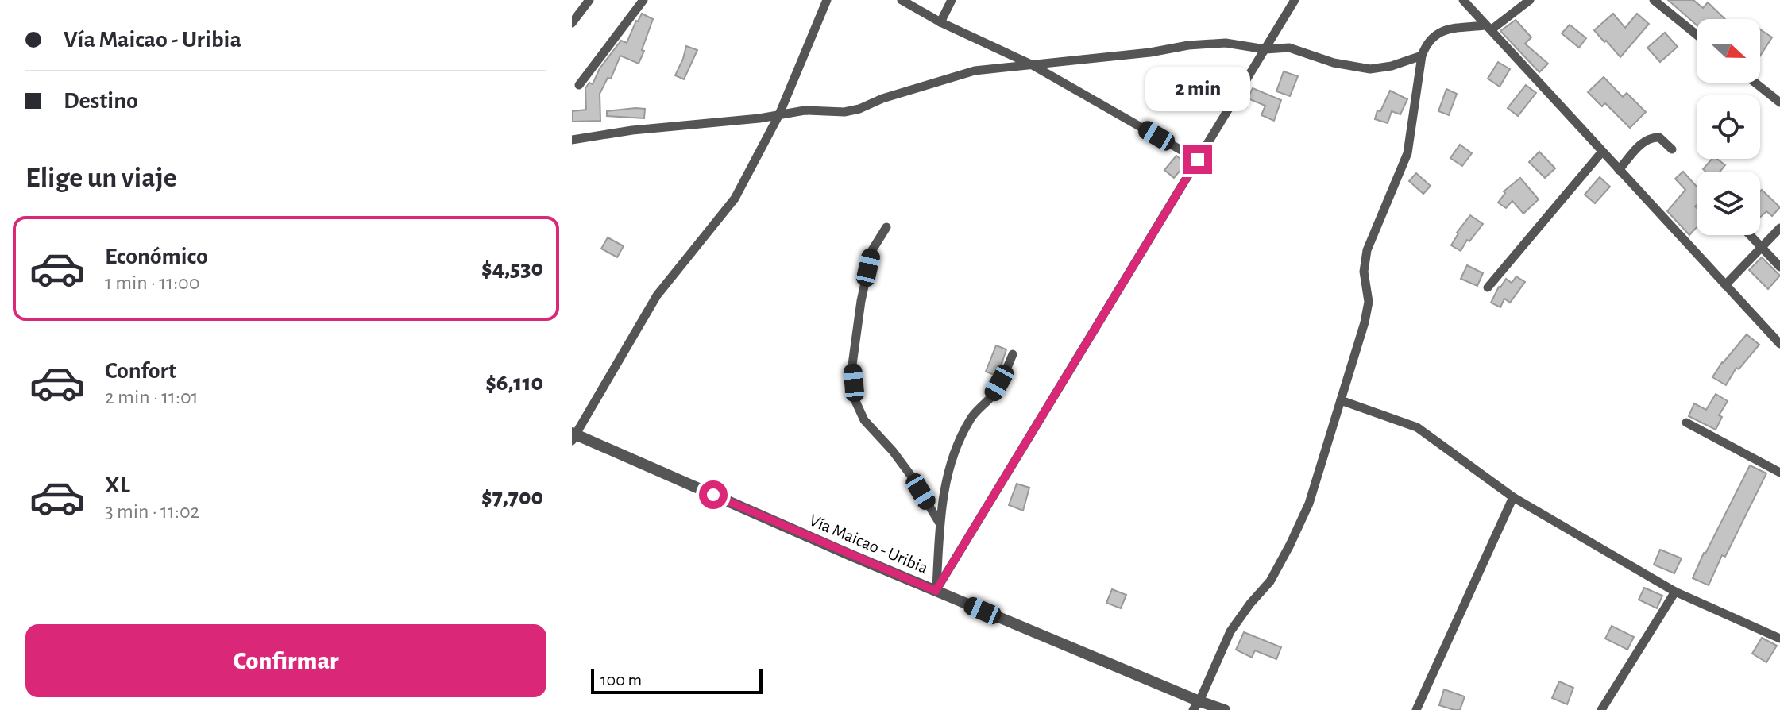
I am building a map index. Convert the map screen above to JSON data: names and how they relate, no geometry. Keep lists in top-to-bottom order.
{
  "streets": {
    "street": ["Vía Maicao - Uribia"]
  },
  "scale_bar": "100 m",
  "north": "right",
  "page": {
    "banner": ["Vía Maicao - Uribia", "Destino"],
    "bubble": "2 min",
    "heading": "Elige un viaje",
    "list": [
      {
        "name": "Económico",
        "note": "1 min · 11:00",
        "value": "$4,530"
      },
      {
        "name": "Confort",
        "note": "2 min · 11:01",
        "value": "$6,110"
      },
      {
        "name": "XL",
        "note": "3 min · 11:02",
        "value": "$7,700"
      }
    ],
    "buttons": "Confirmar",
    "scale": "100 m"
  }
}
